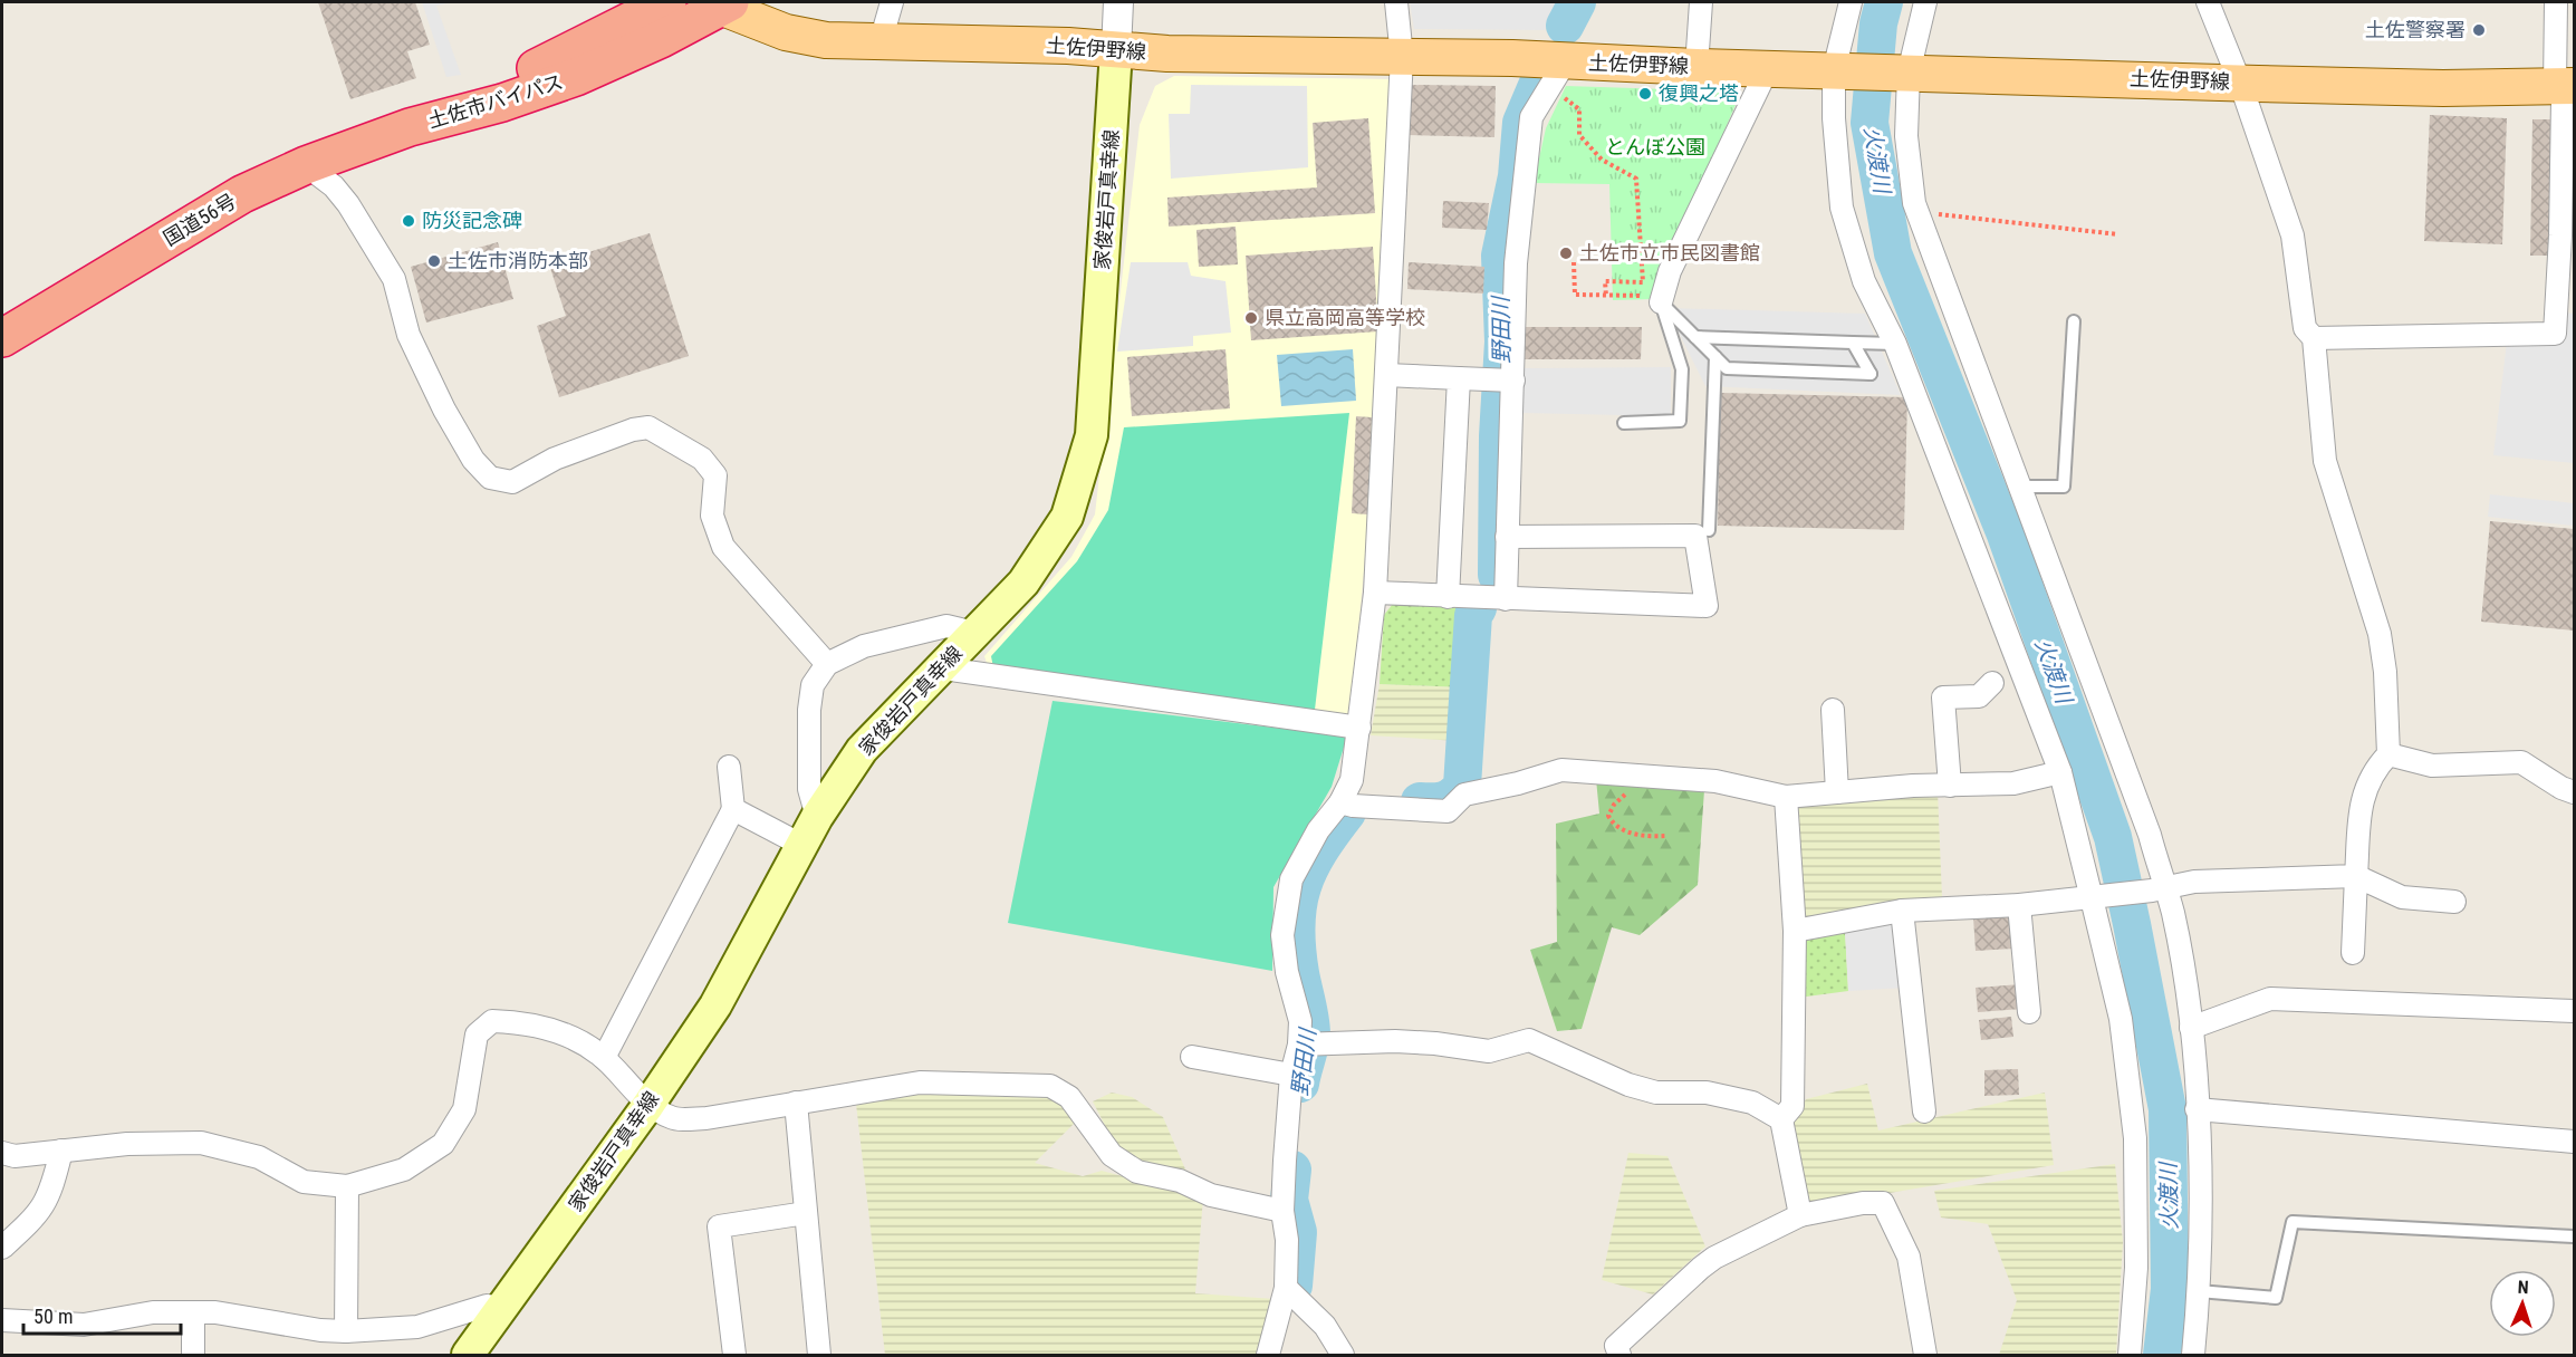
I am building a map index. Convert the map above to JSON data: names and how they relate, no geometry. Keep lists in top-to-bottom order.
{
  "streets": {
    "highway": ["土佐市バイパス", "国道56号"],
    "main road": ["土佐伊野線", "家俊岩戸真幸線"]
  },
  "crossings": [
    ["土佐伊野線", "土佐市バイパス"],
    ["土佐伊野線", "家俊岩戸真幸線"],
    ["土佐市バイパス", "国道56号"]
  ],
  "water": ["火渡川", "野田川"],
  "parks": ["とんぼ公園"],
  "places": [
    "土佐警察署",
    "復興之塔",
    "防災記念碑",
    "土佐市立市民図書館",
    "土佐市消防本部",
    "県立高岡高等学校"
  ],
  "scale_bar": "50 m",
  "north": "top"
}
